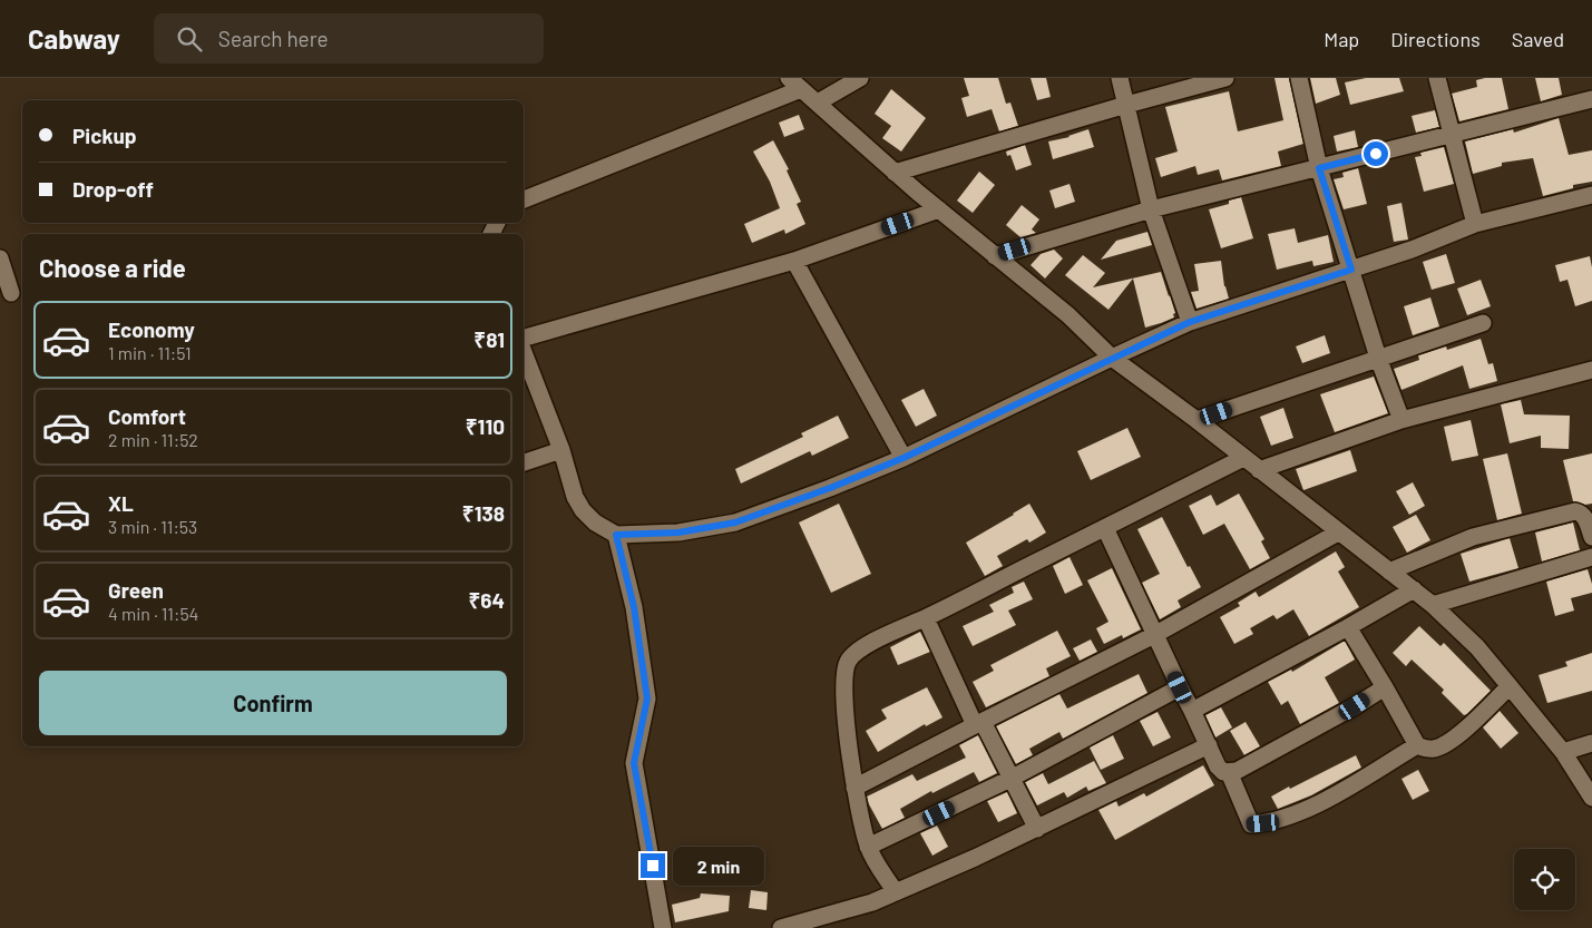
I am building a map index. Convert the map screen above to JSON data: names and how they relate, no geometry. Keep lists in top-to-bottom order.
{
  "page": {
    "header": "Cabway",
    "search": "Search here",
    "nav": ["Map", "Directions", "Saved"],
    "banner": ["Pickup", "Drop-off"],
    "heading": "Choose a ride",
    "list": [
      {
        "name": "Economy",
        "note": "1 min · 11:51",
        "value": "₹81"
      },
      {
        "name": "Comfort",
        "note": "2 min · 11:52",
        "value": "₹110"
      },
      {
        "name": "XL",
        "note": "3 min · 11:53",
        "value": "₹138"
      },
      {
        "name": "Green",
        "note": "4 min · 11:54",
        "value": "₹64"
      }
    ],
    "buttons": "Confirm",
    "bubble": "2 min"
  }
}
